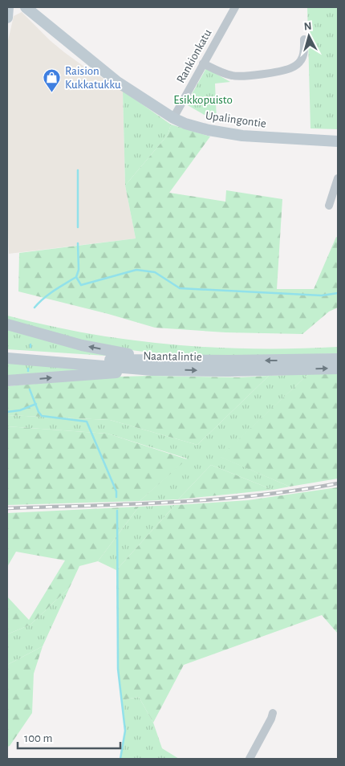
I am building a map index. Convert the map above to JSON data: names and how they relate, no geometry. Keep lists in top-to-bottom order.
{
  "streets": {
    "main road": ["Upalingontie", "Naantalintie"],
    "street": ["Rankionkatu"]
  },
  "crossings": [
    ["Rankionkatu", "Upalingontie"]
  ],
  "parks": ["Esikkopuisto"],
  "places": {
    "shop": ["Raision Kukkatukku"]
  },
  "scale_bar": "100 m",
  "north": "top"
}
